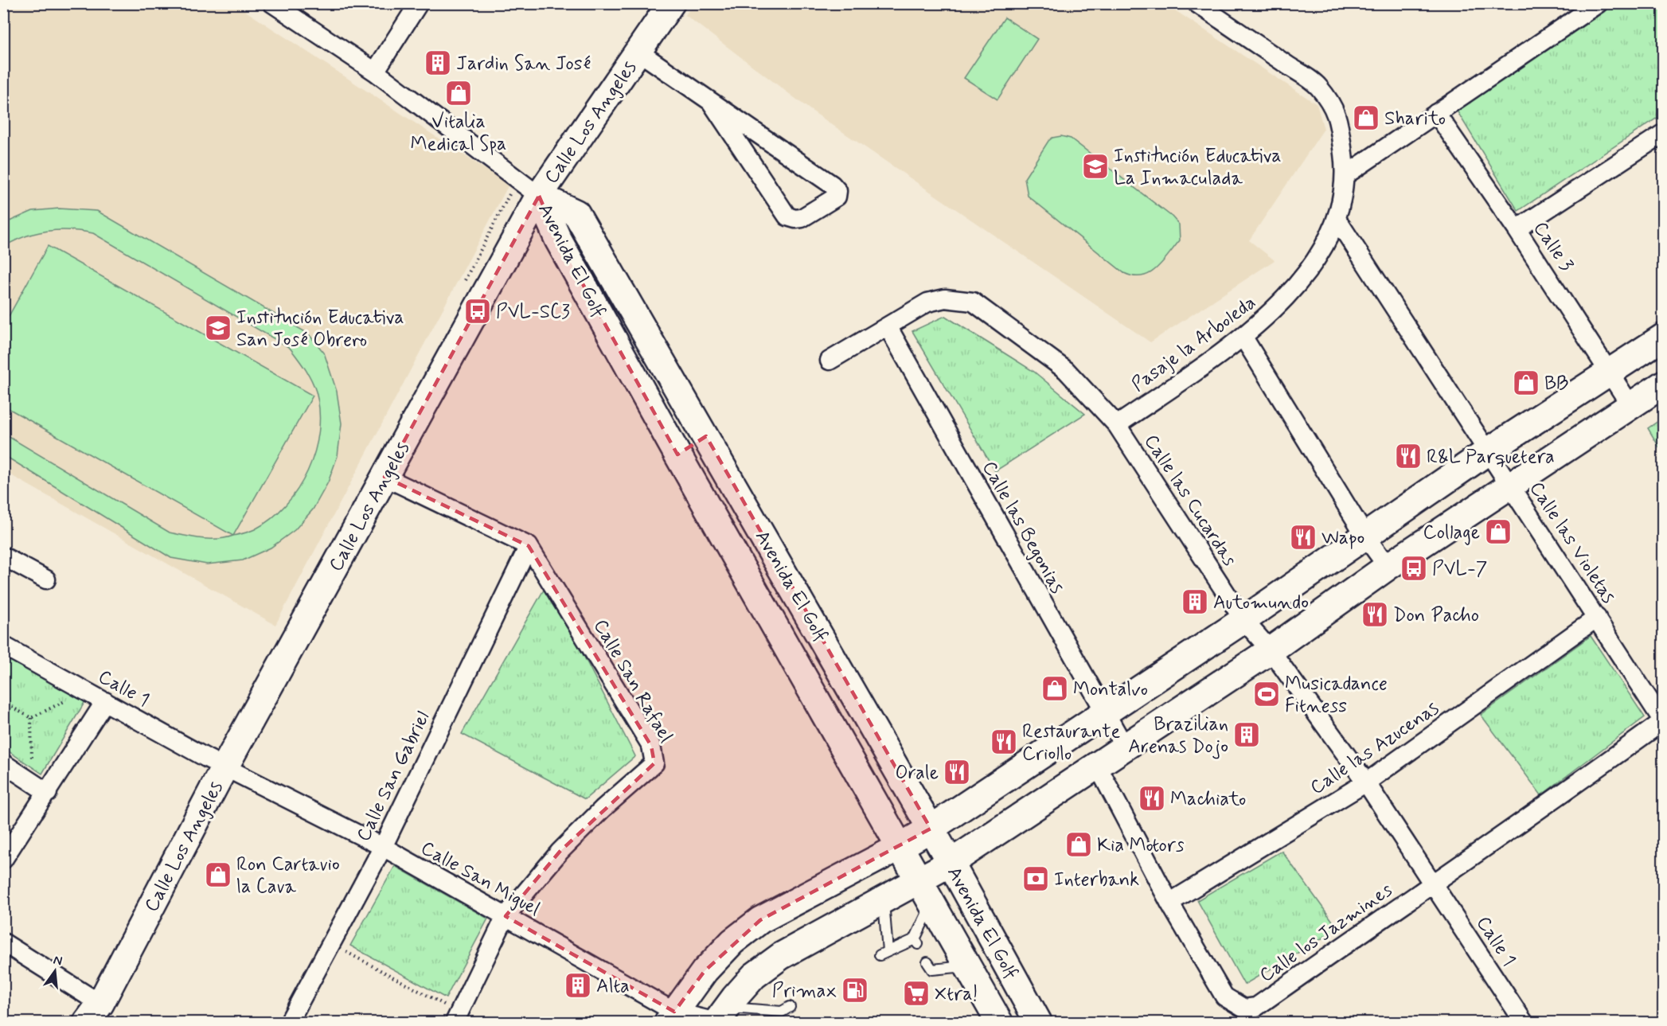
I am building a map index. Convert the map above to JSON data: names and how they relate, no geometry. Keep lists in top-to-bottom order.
{
  "streets": {
    "street": [
      "Calle Los Angeles",
      "Calle 3",
      "Avenida El Golf",
      "Pasaje la Arboleda",
      "Calle las Cucardas",
      "Calle las Begonias",
      "Calle las Violetas",
      "Calle San Rafael",
      "Calle 1",
      "Calle las Azucenas",
      "Calle San Gabriel",
      "Calle San Miguel",
      "Calle los Jazmines"
    ]
  },
  "crossings": [
    ["Calle Los Angeles", "Avenida El Golf"],
    ["Calle Los Angeles", "Calle 1"],
    ["Calle Los Angeles", "Calle San Miguel"],
    ["Pasaje la Arboleda", "Calle las Cucardas"],
    ["Pasaje la Arboleda", "Calle las Violetas"],
    ["Calle las Cucardas", "Calle las Begonias"],
    ["Calle las Cucardas", "Calle 1"],
    ["Calle las Cucardas", "Calle las Azucenas"],
    ["Calle las Cucardas", "Calle los Jazmines"],
    ["Calle las Violetas", "Calle las Azucenas"],
    ["Calle las Violetas", "Calle los Jazmines"],
    ["Calle San Rafael", "Calle San Gabriel"],
    ["Calle San Rafael", "Calle San Miguel"],
    ["Calle 1", "Calle San Miguel"],
    ["Calle 1", "Calle los Jazmines"],
    ["Calle las Azucenas", "Calle los Jazmines"],
    ["Calle San Gabriel", "Calle San Miguel"]
  ],
  "places": {
    "building": [
      "Jardin San José",
      "Automundo",
      "Brazilian Arenas Dojo",
      "Alta"
    ],
    "shop": [
      "Vitalia Medical Spa",
      "Sharito",
      "BB",
      "Collage",
      "Montalvo",
      "Kia Motors",
      "Ron Cartavio la Cava"
    ],
    "school or university": ["Institución Educativa La Inmaculada", "Institución Educativa San José Obrero"],
    "bus stop": ["PVL-SC3", "PVL-7"],
    "restaurant": [
      "R&L Parquetera",
      "Wapo",
      "Don Pacho",
      "Restaurante Criollo",
      "Orale",
      "Machiato"
    ],
    "sports": ["Musicadance Fitness"],
    "bank": ["Interbank"],
    "fuel station": ["Primax"],
    "supermarket": ["Xtra!"]
  },
  "north": "top"
}
